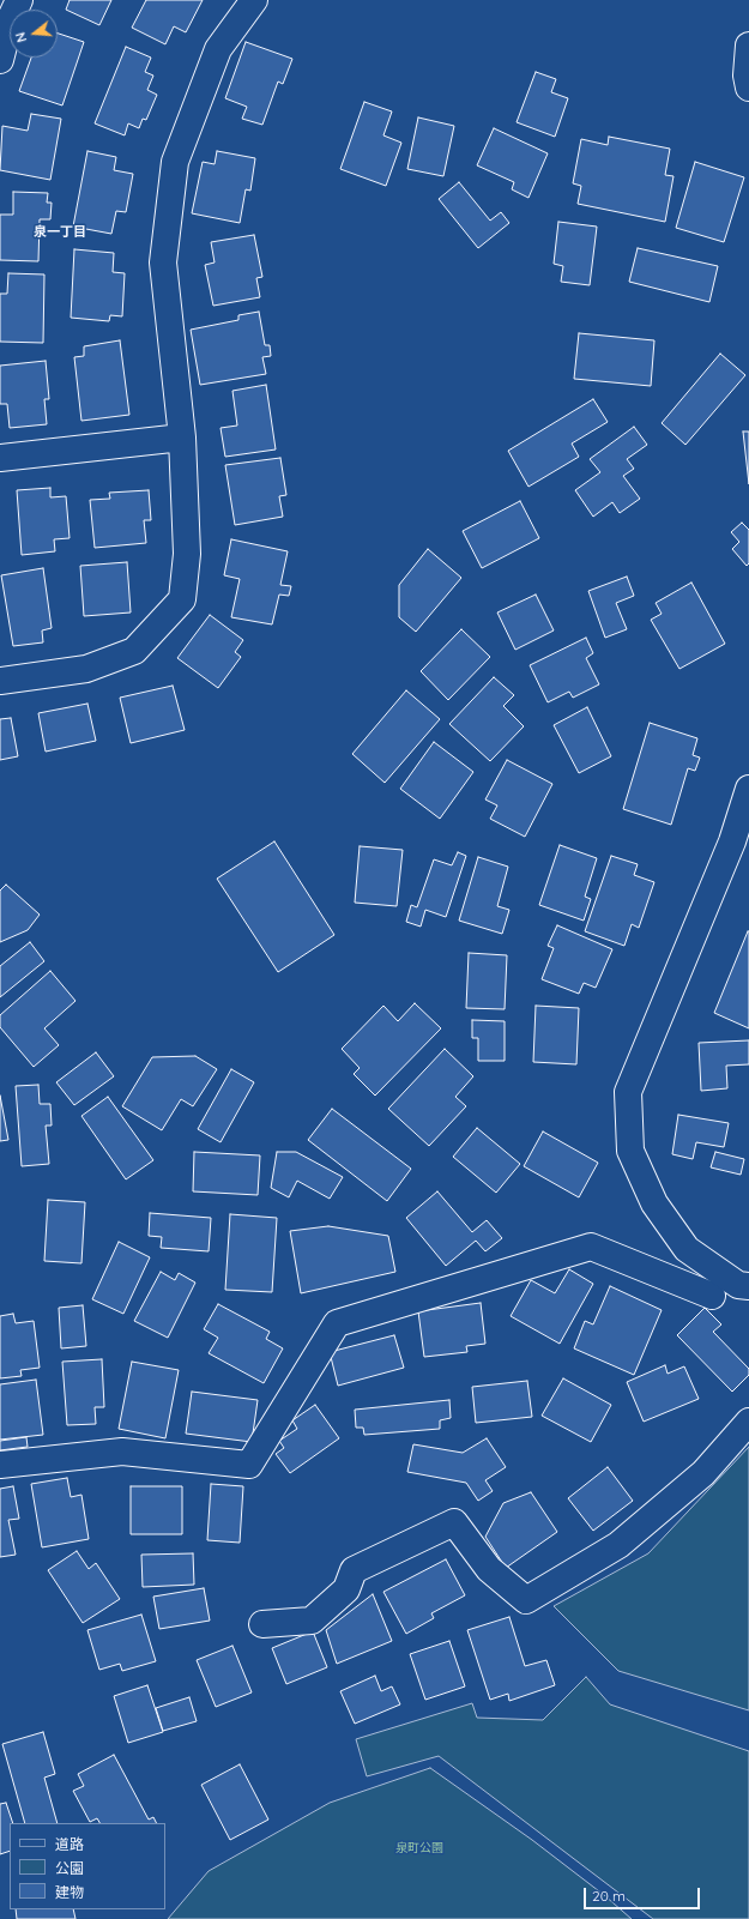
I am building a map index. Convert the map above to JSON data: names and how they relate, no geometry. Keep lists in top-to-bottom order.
{
  "districts": ["泉一丁目"],
  "parks": ["泉町公園"],
  "legend": ["道路", "公園", "建物"],
  "scale_bar": "20 m",
  "north": "left"
}
